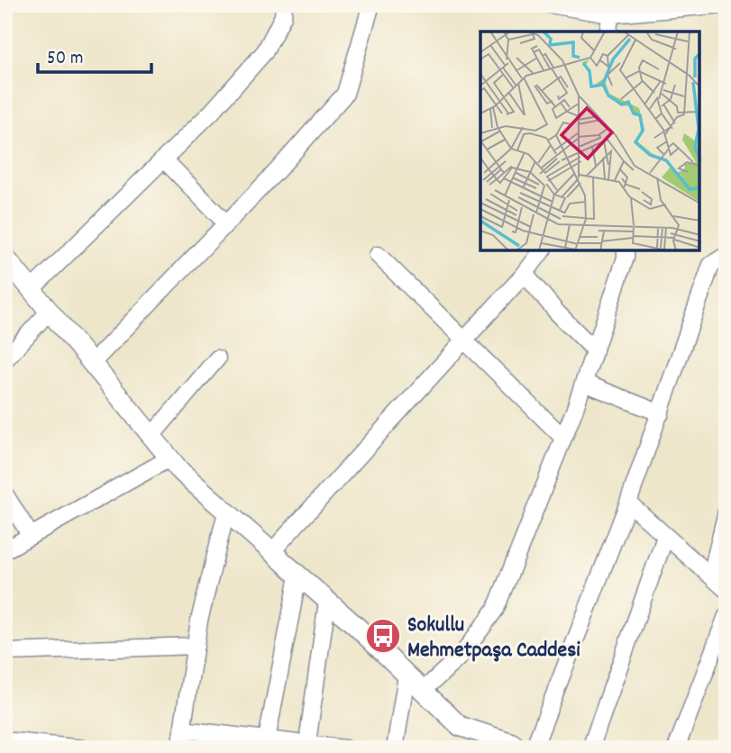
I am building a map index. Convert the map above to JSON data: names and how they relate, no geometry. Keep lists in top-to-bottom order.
{
  "places": {
    "bus stop": ["Sokullu Mehmetpaşa Caddesi"]
  },
  "scale_bar": "50 m"
}
